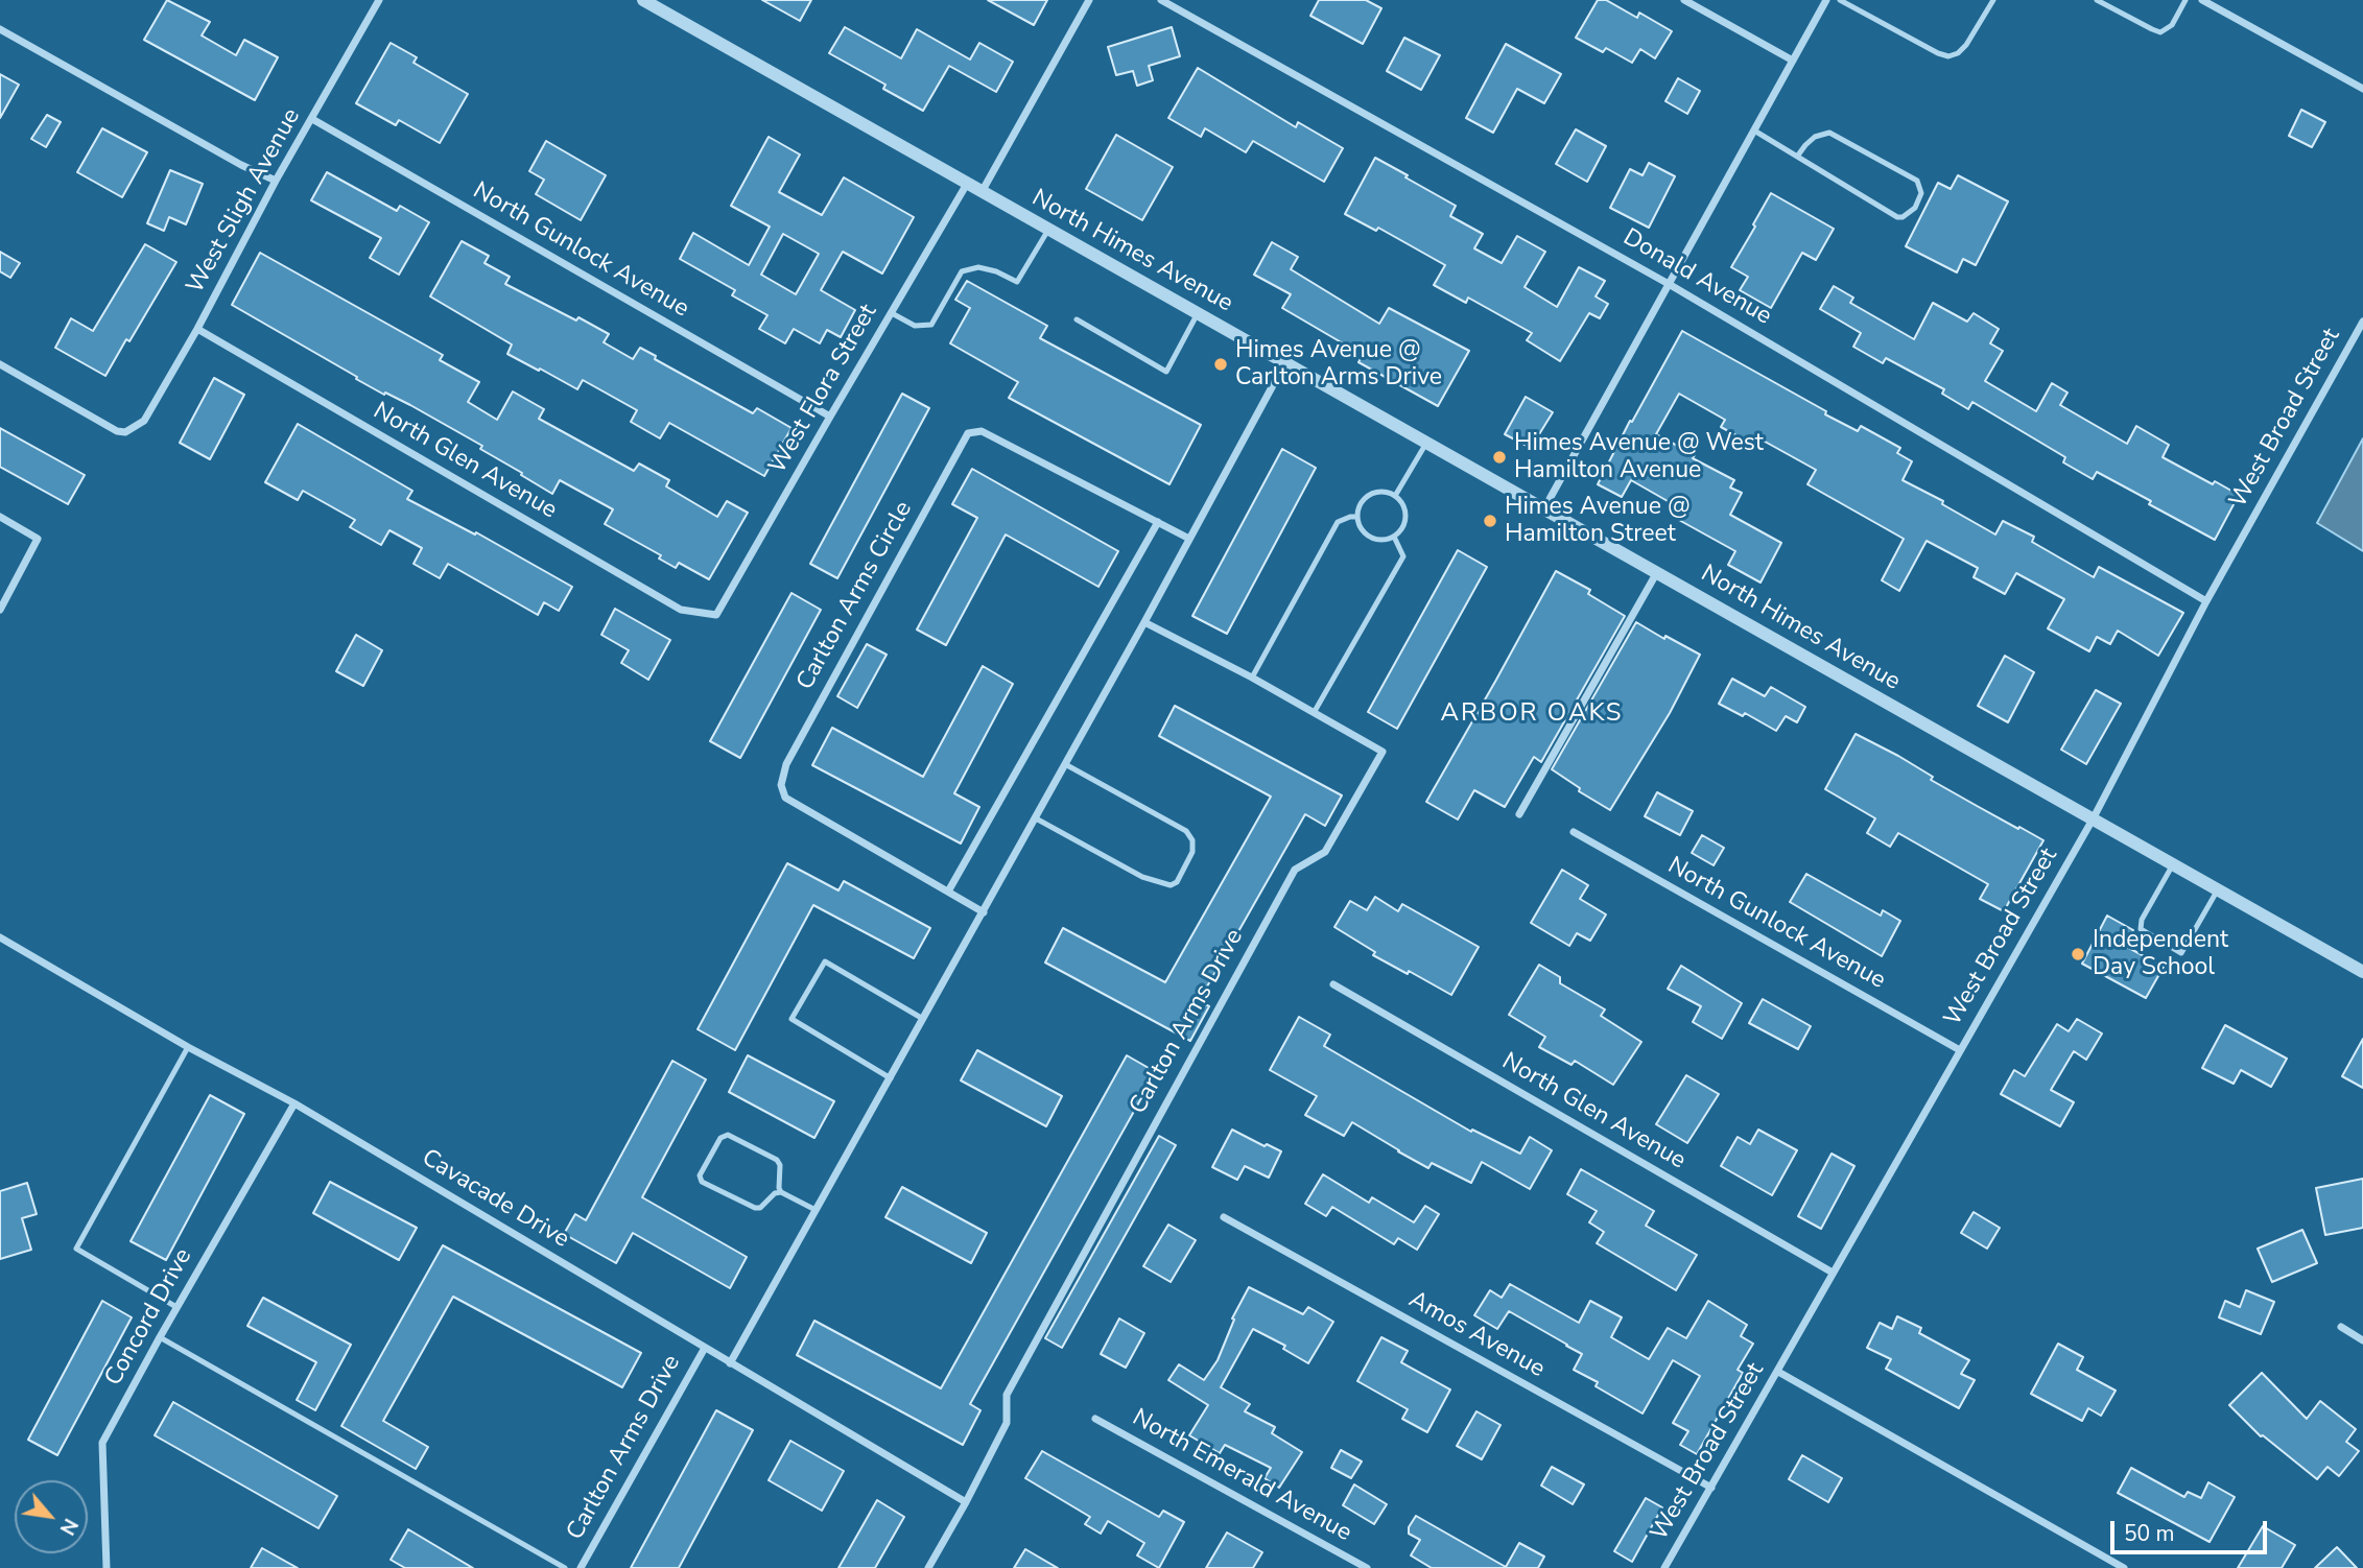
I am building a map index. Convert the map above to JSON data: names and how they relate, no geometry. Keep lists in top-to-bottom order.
{
  "streets": {
    "street": [
      "West Sligh Avenue",
      "North Gunlock Avenue",
      "North Himes Avenue",
      "Donald Avenue",
      "West Flora Street",
      "West Broad Street",
      "North Glen Avenue",
      "Carlton Arms Circle",
      "Carlton Arms Drive",
      "Cavacade Drive",
      "Concord Drive",
      "Amos Avenue",
      "North Emerald Avenue"
    ]
  },
  "crossings": [
    ["West Sligh Avenue", "North Gunlock Avenue"],
    ["West Sligh Avenue", "North Glen Avenue"],
    ["North Gunlock Avenue", "West Flora Street"],
    ["North Gunlock Avenue", "West Broad Street"],
    ["North Himes Avenue", "West Flora Street"],
    ["North Himes Avenue", "West Broad Street"],
    ["Donald Avenue", "West Broad Street"],
    ["West Flora Street", "North Glen Avenue"],
    ["West Broad Street", "North Glen Avenue"],
    ["West Broad Street", "Amos Avenue"],
    ["Carlton Arms Drive", "Cavacade Drive"],
    ["Cavacade Drive", "Concord Drive"]
  ],
  "districts": ["ARBOR OAKS"],
  "places": [
    "Himes Avenue @ Carlton Arms Drive",
    "Himes Avenue @ West Hamilton Avenue",
    "Himes Avenue @ Hamilton Street",
    "Independent Day School"
  ],
  "scale_bar": "50 m",
  "north": "bottom right"
}
